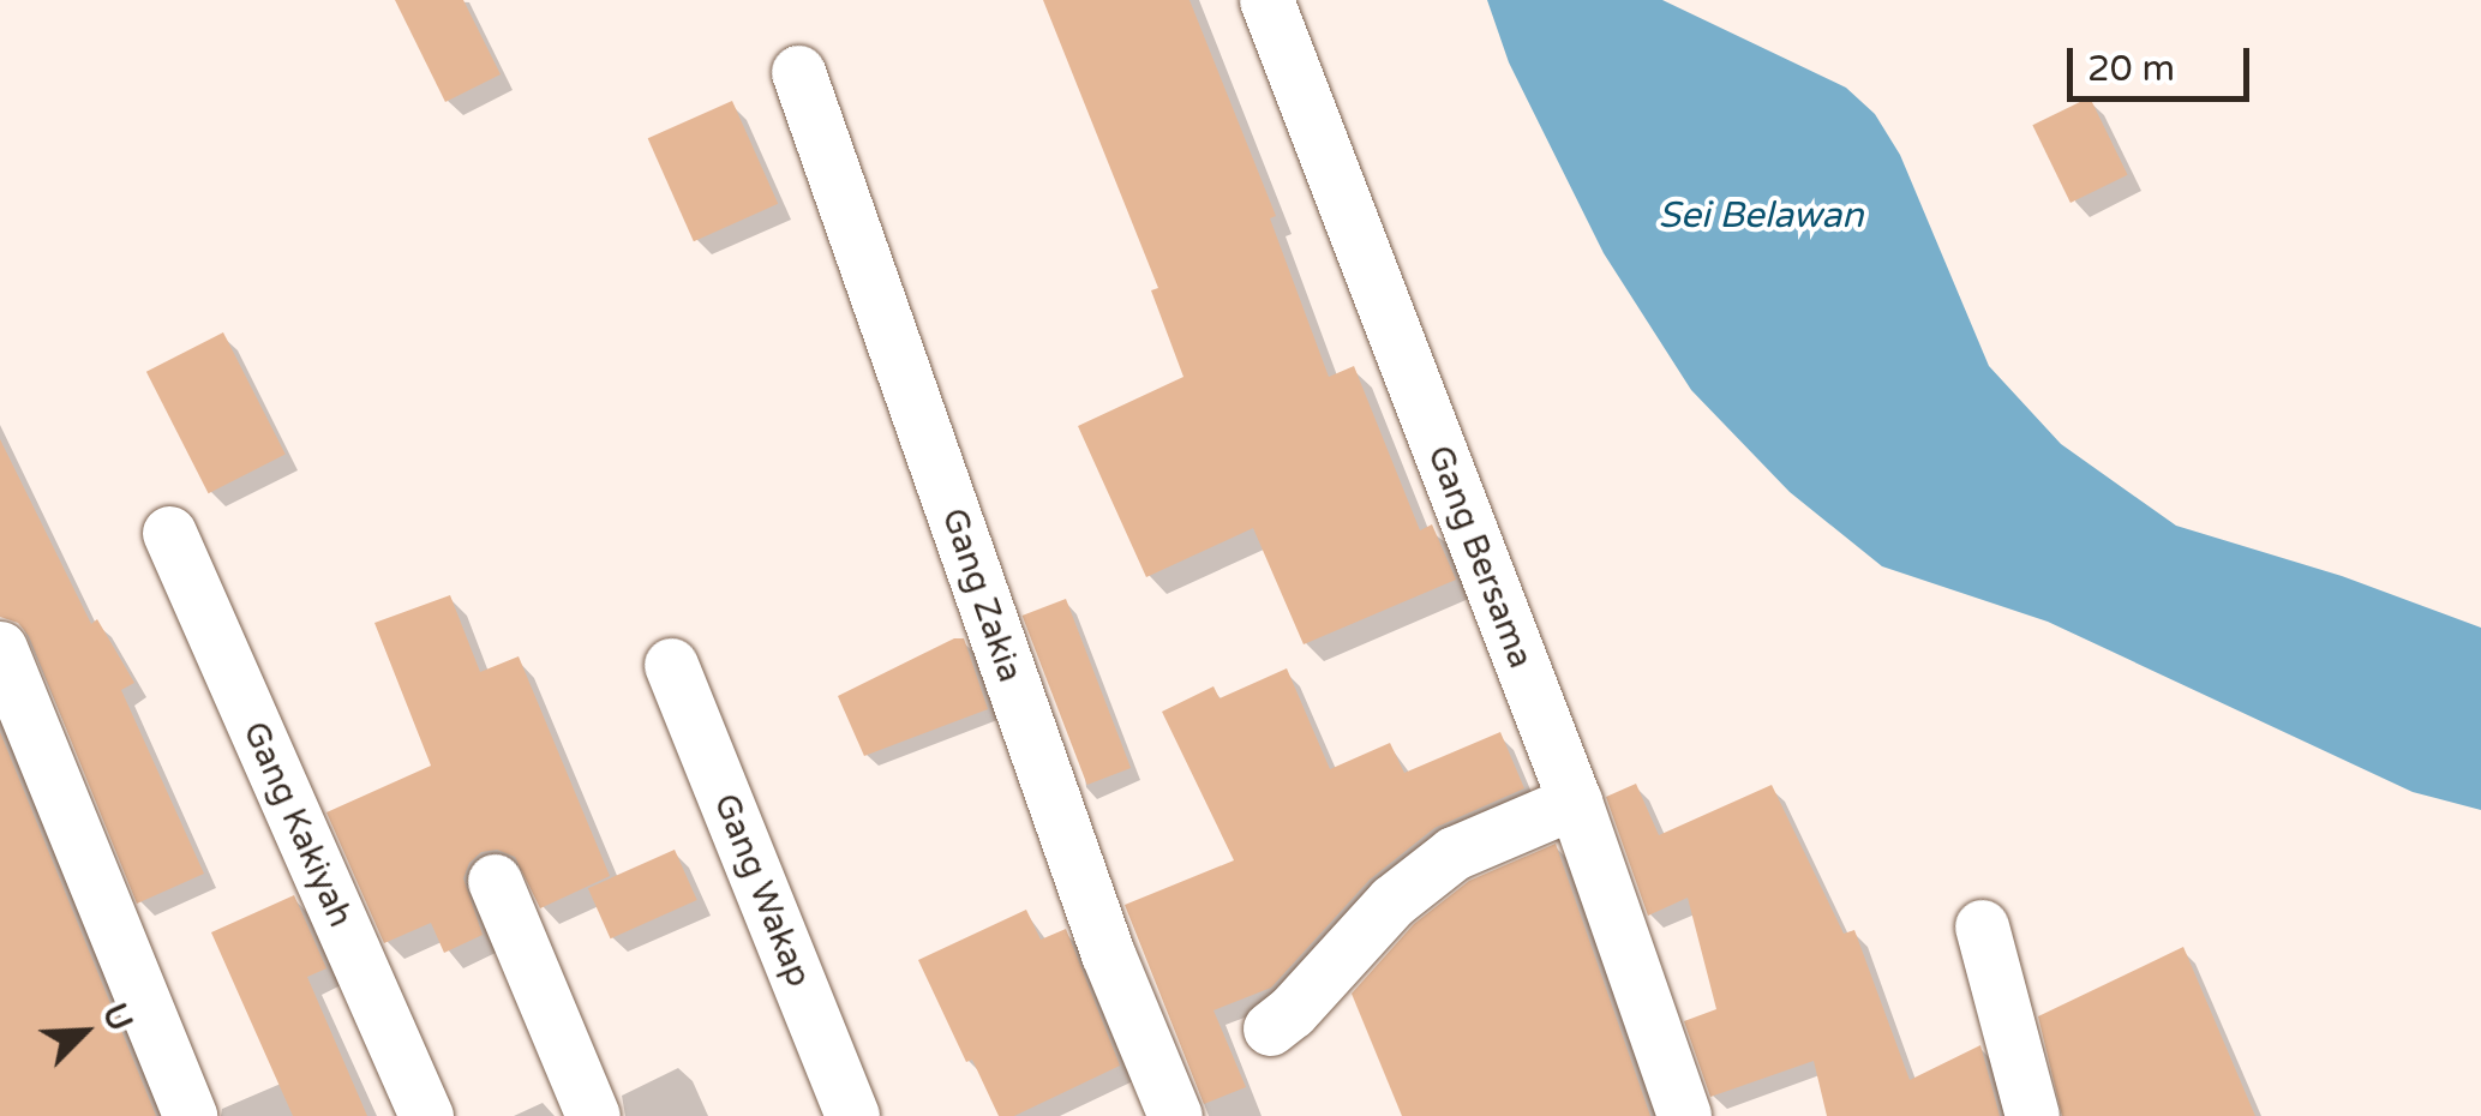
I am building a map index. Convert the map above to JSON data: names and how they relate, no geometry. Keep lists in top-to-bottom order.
{
  "streets": {
    "street": [
      "Gang Bersama",
      "Gang Zakia",
      "Gang Kakiyah",
      "Gang Wakap"
    ]
  },
  "water": ["Sei Belawan"],
  "scale_bar": "20 m",
  "north": "top right"
}
